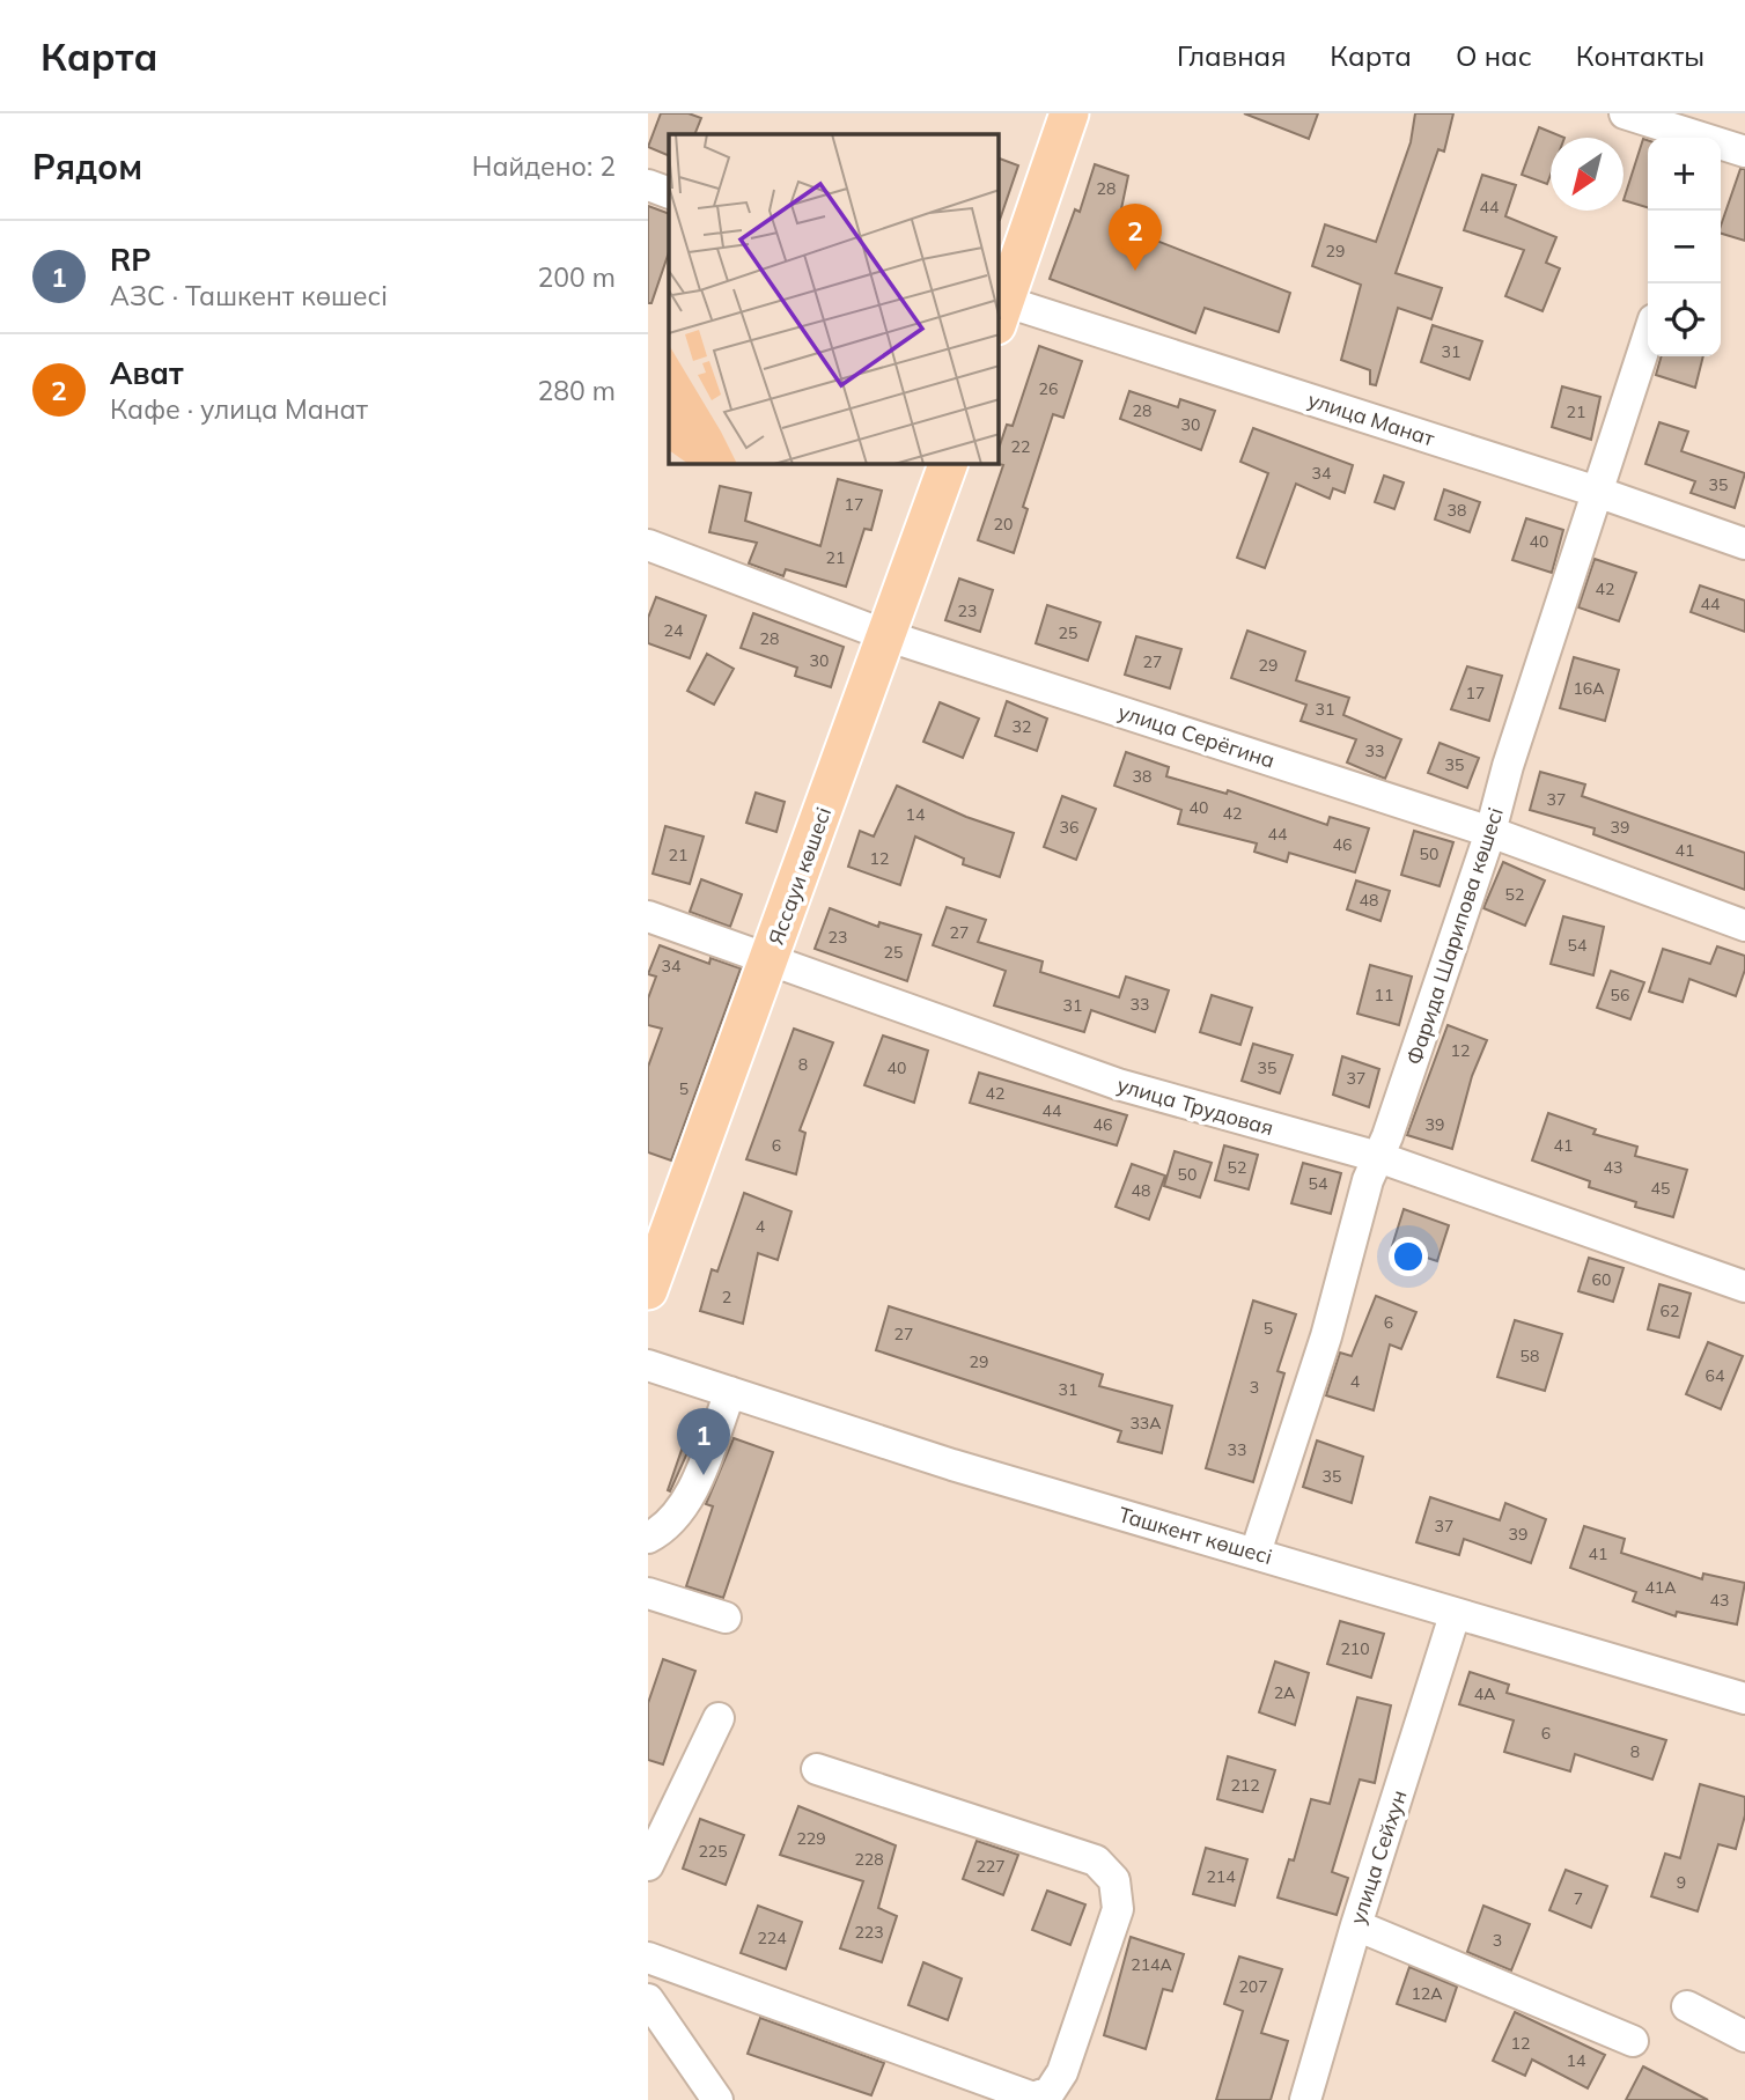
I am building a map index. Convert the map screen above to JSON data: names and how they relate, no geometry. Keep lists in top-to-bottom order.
{
  "streets": {
    "main road": ["Яссауи көшесі"],
    "street": [
      "улица Манат",
      "улица Серёгина",
      "Фарида Шарипова көшесі",
      "улица Трудовая",
      "Ташкент көшесі",
      "улица Сейхун"
    ]
  },
  "crossings": [
    ["улица Манат", "Фарида Шарипова көшесі"],
    ["улица Серёгина", "Яссауи көшесі"],
    ["улица Серёгина", "Фарида Шарипова көшесі"],
    ["Яссауи көшесі", "улица Трудовая"],
    ["Фарида Шарипова көшесі", "улица Трудовая"],
    ["Фарида Шарипова көшесі", "Ташкент көшесі"],
    ["Ташкент көшесі", "улица Сейхун"]
  ],
  "house_numbers": [
    "28",
    "44",
    "29",
    "31",
    "26",
    "28",
    "21",
    "30",
    "22",
    "34",
    "35",
    "17",
    "38",
    "20",
    "40",
    "21",
    "42",
    "44",
    "23",
    "24",
    "25",
    "28",
    "30",
    "27",
    "29",
    "16А",
    "17",
    "31",
    "32",
    "33",
    "35",
    "38",
    "37",
    "40",
    "42",
    "14",
    "36",
    "39",
    "44",
    "46",
    "41",
    "50",
    "21",
    "12",
    "52",
    "48",
    "27",
    "23",
    "54",
    "25",
    "34",
    "11",
    "56",
    "33",
    "31",
    "12",
    "8",
    "40",
    "35",
    "37",
    "5",
    "42",
    "44",
    "46",
    "39",
    "6",
    "41",
    "52",
    "43",
    "50",
    "54",
    "45",
    "48",
    "4",
    "60",
    "2",
    "62",
    "6",
    "5",
    "27",
    "58",
    "29",
    "64",
    "4",
    "3",
    "31",
    "33А",
    "33",
    "35",
    "37",
    "39",
    "41",
    "41А",
    "43",
    "210",
    "2А",
    "4А",
    "6",
    "8",
    "212",
    "229",
    "225",
    "228",
    "227",
    "214",
    "9",
    "7",
    "223",
    "224",
    "3",
    "214А",
    "207",
    "12А",
    "12",
    "14"
  ],
  "north": "bottom left",
  "page": {
    "header": "Карта",
    "nav": [
      "Главная",
      "Карта",
      "О нас",
      "Контакты"
    ],
    "heading": ["Рядом", "Найдено: 2"],
    "map_buttons": ["+", "−"],
    "pins": ["2", "1"],
    "list": [
      {
        "mark": "1",
        "name": "RP",
        "note": "АЗС · Ташкент көшесі",
        "value": "200 m"
      },
      {
        "mark": "2",
        "name": "Ават",
        "note": "Кафе · улица Манат",
        "value": "280 m"
      }
    ]
  }
}
